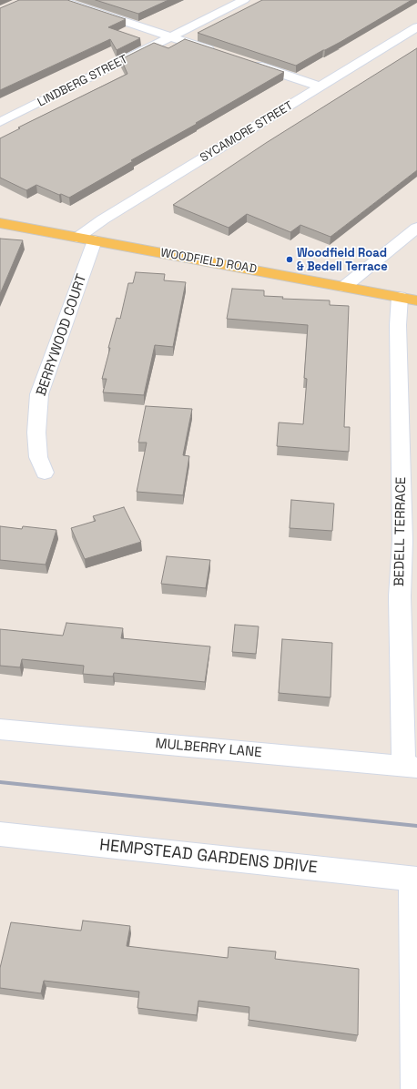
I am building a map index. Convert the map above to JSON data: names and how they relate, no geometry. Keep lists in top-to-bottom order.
{
  "streets": {
    "main road": ["WOODFIELD ROAD"],
    "street": [
      "LINDBERG STREET",
      "SYCAMORE STREET",
      "BERRYWOOD COURT",
      "BEDELL TERRACE",
      "MULBERRY LANE",
      "HEMPSTEAD GARDENS DRIVE"
    ]
  },
  "crossings": [
    ["SYCAMORE STREET", "WOODFIELD ROAD"],
    ["WOODFIELD ROAD", "BERRYWOOD COURT"],
    ["WOODFIELD ROAD", "BEDELL TERRACE"],
    ["BEDELL TERRACE", "MULBERRY LANE"]
  ],
  "places": ["Woodfield Road & Bedell Terrace"]
}
